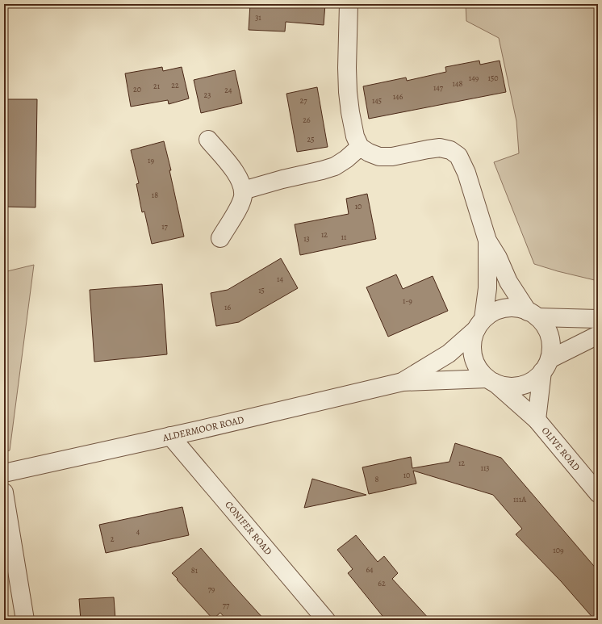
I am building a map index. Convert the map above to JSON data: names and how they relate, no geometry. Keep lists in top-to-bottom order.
{
  "streets": {
    "street": ["ALDERMOOR ROAD", "OLIVE ROAD", "CONIFER ROAD"]
  },
  "crossings": [
    ["ALDERMOOR ROAD", "OLIVE ROAD"],
    ["ALDERMOOR ROAD", "CONIFER ROAD"]
  ],
  "house_numbers": [
    "31",
    "149",
    "150",
    "148",
    "22",
    "21",
    "147",
    "20",
    "24",
    "23",
    "146",
    "27",
    "145",
    "26",
    "25",
    "19",
    "18",
    "10",
    "17",
    "12",
    "11",
    "13",
    "14",
    "15",
    "1-9",
    "16",
    "12",
    "113",
    "10",
    "8",
    "111A",
    "4",
    "2",
    "109",
    "64",
    "81",
    "62",
    "79",
    "77"
  ]
}
